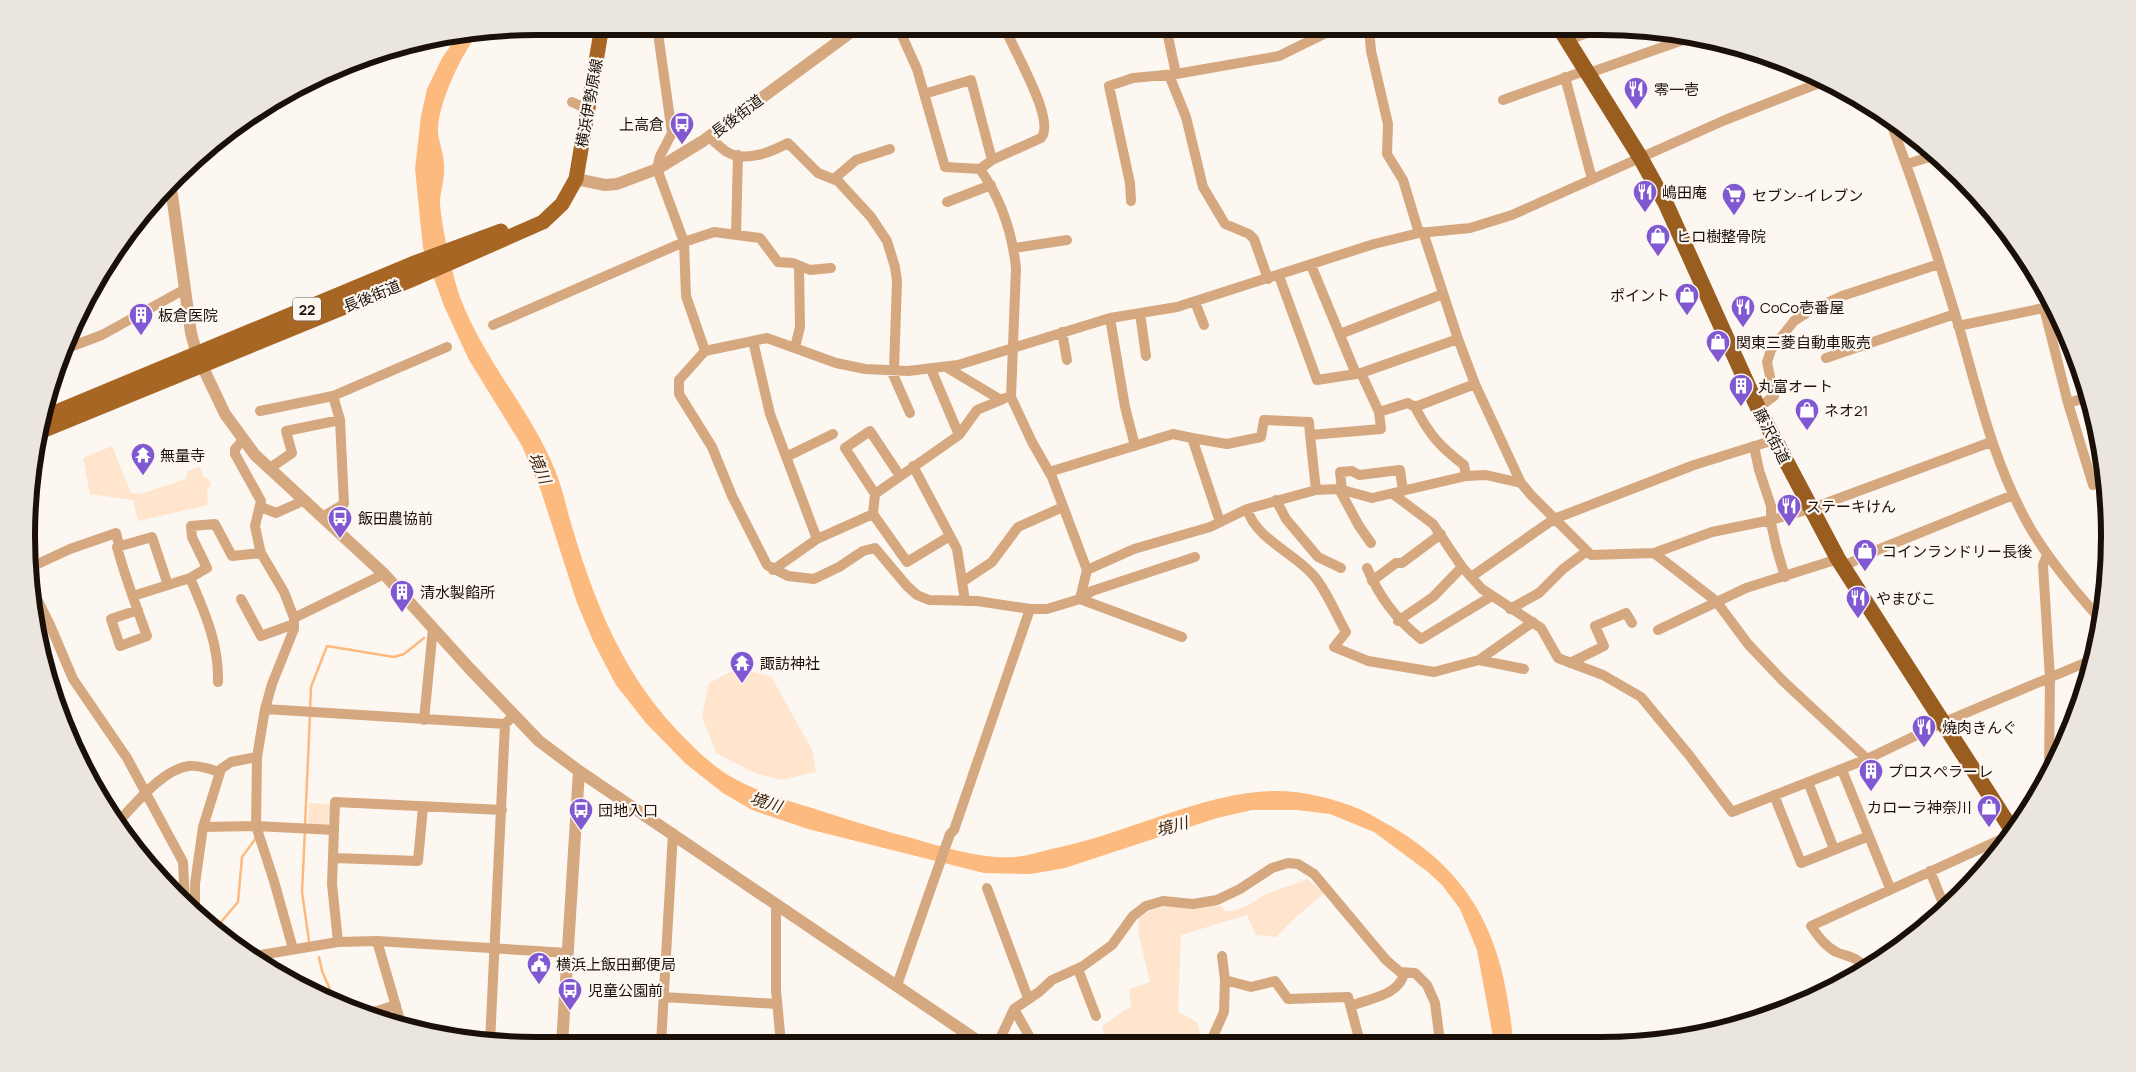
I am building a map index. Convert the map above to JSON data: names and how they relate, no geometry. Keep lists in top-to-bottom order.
{
  "streets": {
    "highway": ["藤沢街道"],
    "main road": ["横浜伊勢原線", "長後街道", "22"]
  },
  "crossings": [
    ["横浜伊勢原線", "長後街道"]
  ],
  "water": ["境川"],
  "places": {
    "restaurant": [
      "零一壱",
      "嶋田庵",
      "CoCo壱番屋",
      "ステーキけん",
      "やまびこ",
      "焼肉きんぐ"
    ],
    "bus stop": [
      "上高倉",
      "飯田農協前",
      "団地入口",
      "児童公園前"
    ],
    "supermarket": ["セブン-イレブン"],
    "shop": [
      "ヒロ樹整骨院",
      "ポイント",
      "関東三菱自動車販売",
      "ネオ21",
      "コインランドリー長後",
      "カローラ神奈川"
    ],
    "building": [
      "板倉医院",
      "丸富オート",
      "清水製餡所",
      "プロスぺラーレ"
    ],
    "temple": ["無量寺", "諏訪神社"],
    "public building": ["横浜上飯田郵便局"]
  }
}
